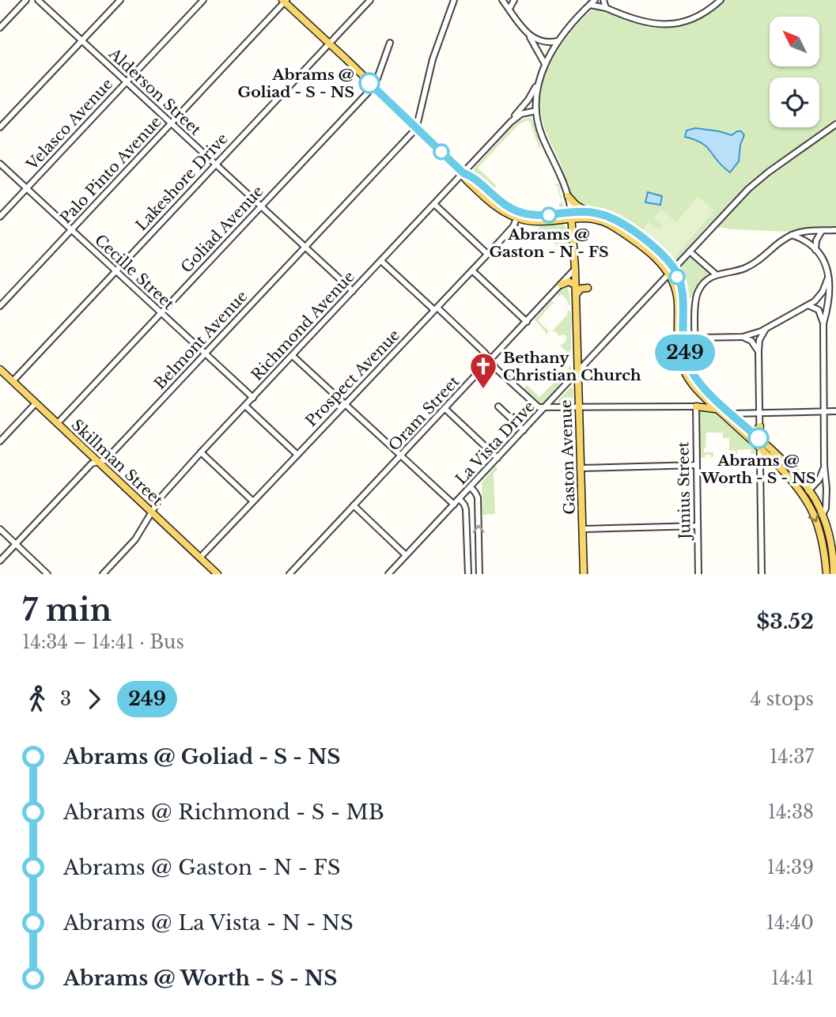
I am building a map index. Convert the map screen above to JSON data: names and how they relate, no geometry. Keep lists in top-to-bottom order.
{
  "streets": {
    "main road": ["Gaston Avenue", "Skillman Street"],
    "street": [
      "Alderson Street",
      "Velasco Avenue",
      "Palo Pinto Avenue",
      "Lakeshore Drive",
      "Goliad Avenue",
      "Cecille Street",
      "Richmond Avenue",
      "Belmont Avenue",
      "Prospect Avenue",
      "Oram Street",
      "La Vista Drive",
      "Junius Street"
    ]
  },
  "crossings": [
    ["Alderson Street", "Velasco Avenue"],
    ["Alderson Street", "Palo Pinto Avenue"],
    ["Alderson Street", "Lakeshore Drive"],
    ["Alderson Street", "Goliad Avenue"],
    ["Alderson Street", "Richmond Avenue"],
    ["Alderson Street", "Belmont Avenue"],
    ["Velasco Avenue", "Cecille Street"],
    ["Palo Pinto Avenue", "Cecille Street"],
    ["Lakeshore Drive", "Cecille Street"],
    ["Lakeshore Drive", "Skillman Street"],
    ["Goliad Avenue", "Cecille Street"],
    ["Goliad Avenue", "Skillman Street"],
    ["Cecille Street", "Richmond Avenue"],
    ["Cecille Street", "Belmont Avenue"],
    ["Richmond Avenue", "Gaston Avenue"],
    ["Richmond Avenue", "Skillman Street"],
    ["Belmont Avenue", "Skillman Street"],
    ["Prospect Avenue", "Skillman Street"],
    ["Oram Street", "Gaston Avenue"],
    ["La Vista Drive", "Gaston Avenue"]
  ],
  "places": {
    "other": ["Abrams @ Goliad - S - NS", "Abrams @ Gaston - N - FS", "Abrams @ Worth - S - NS"],
    "church": ["Bethany Christian Church"]
  },
  "lines": ["bus line 249"],
  "north": "top left",
  "page": {
    "on_map": "249",
    "heading": ["7 min", "14:34 – 14:41 · Bus", "$3.52"],
    "legs": ["3", "249", "4 stops"],
    "list": [
      {
        "name": "Abrams @ Goliad - S - NS",
        "value": "14:37"
      },
      {
        "name": "Abrams @ Richmond - S - MB",
        "value": "14:38"
      },
      {
        "name": "Abrams @ Gaston - N - FS",
        "value": "14:39"
      },
      {
        "name": "Abrams @ La Vista - N - NS",
        "value": "14:40"
      },
      {
        "name": "Abrams @ Worth - S - NS",
        "value": "14:41"
      }
    ]
  }
}
